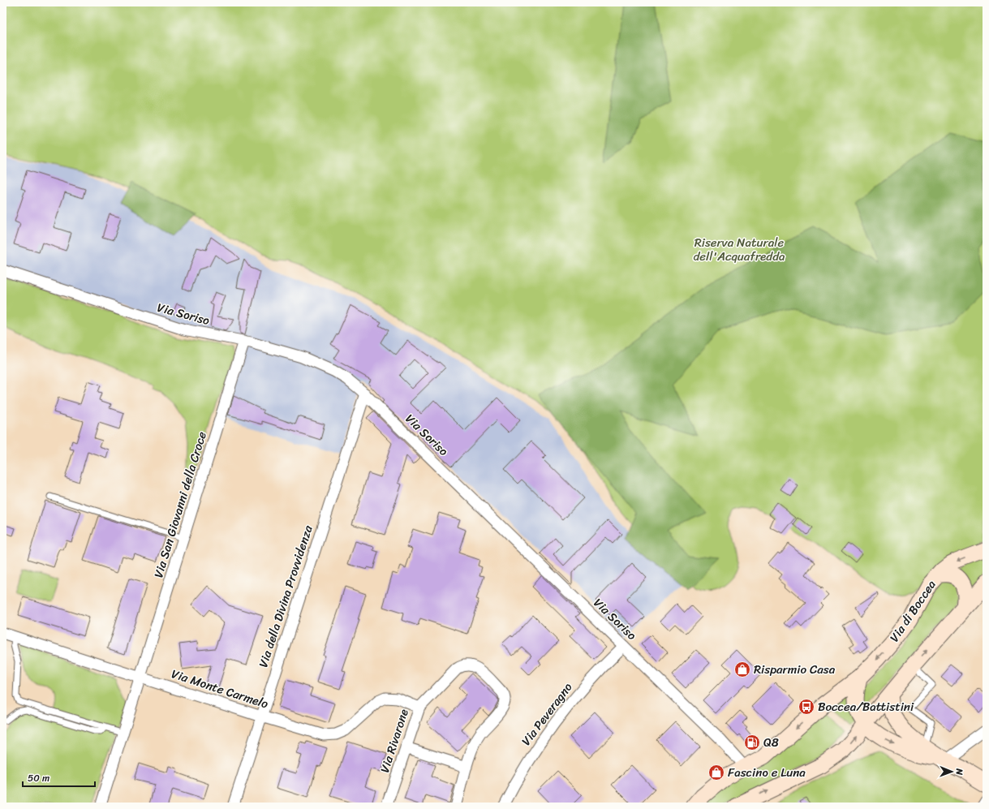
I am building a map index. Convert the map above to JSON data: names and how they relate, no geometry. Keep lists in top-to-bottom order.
{
  "streets": {
    "main road": ["Via di Boccea"],
    "street": [
      "Via Soriso",
      "Via San Giovanni della Croce",
      "Via della Divina Provvidenza",
      "Via Monte Carmelo",
      "Via Peveragno",
      "Via Rivarone"
    ]
  },
  "crossings": [
    ["Via Soriso", "Via San Giovanni della Croce"],
    ["Via Soriso", "Via della Divina Provvidenza"],
    ["Via Soriso", "Via di Boccea"],
    ["Via Soriso", "Via Peveragno"],
    ["Via San Giovanni della Croce", "Via Monte Carmelo"],
    ["Via della Divina Provvidenza", "Via Monte Carmelo"],
    ["Via Monte Carmelo", "Via Rivarone"]
  ],
  "parks": ["Riserva Naturale dell'Acquafredda"],
  "places": {
    "shop": ["Risparmio Casa", "Fascino e Luna"],
    "bus stop": ["Boccea/Battistini"],
    "fuel station": ["Q8"]
  },
  "scale_bar": "50 m",
  "north": "right"
}
